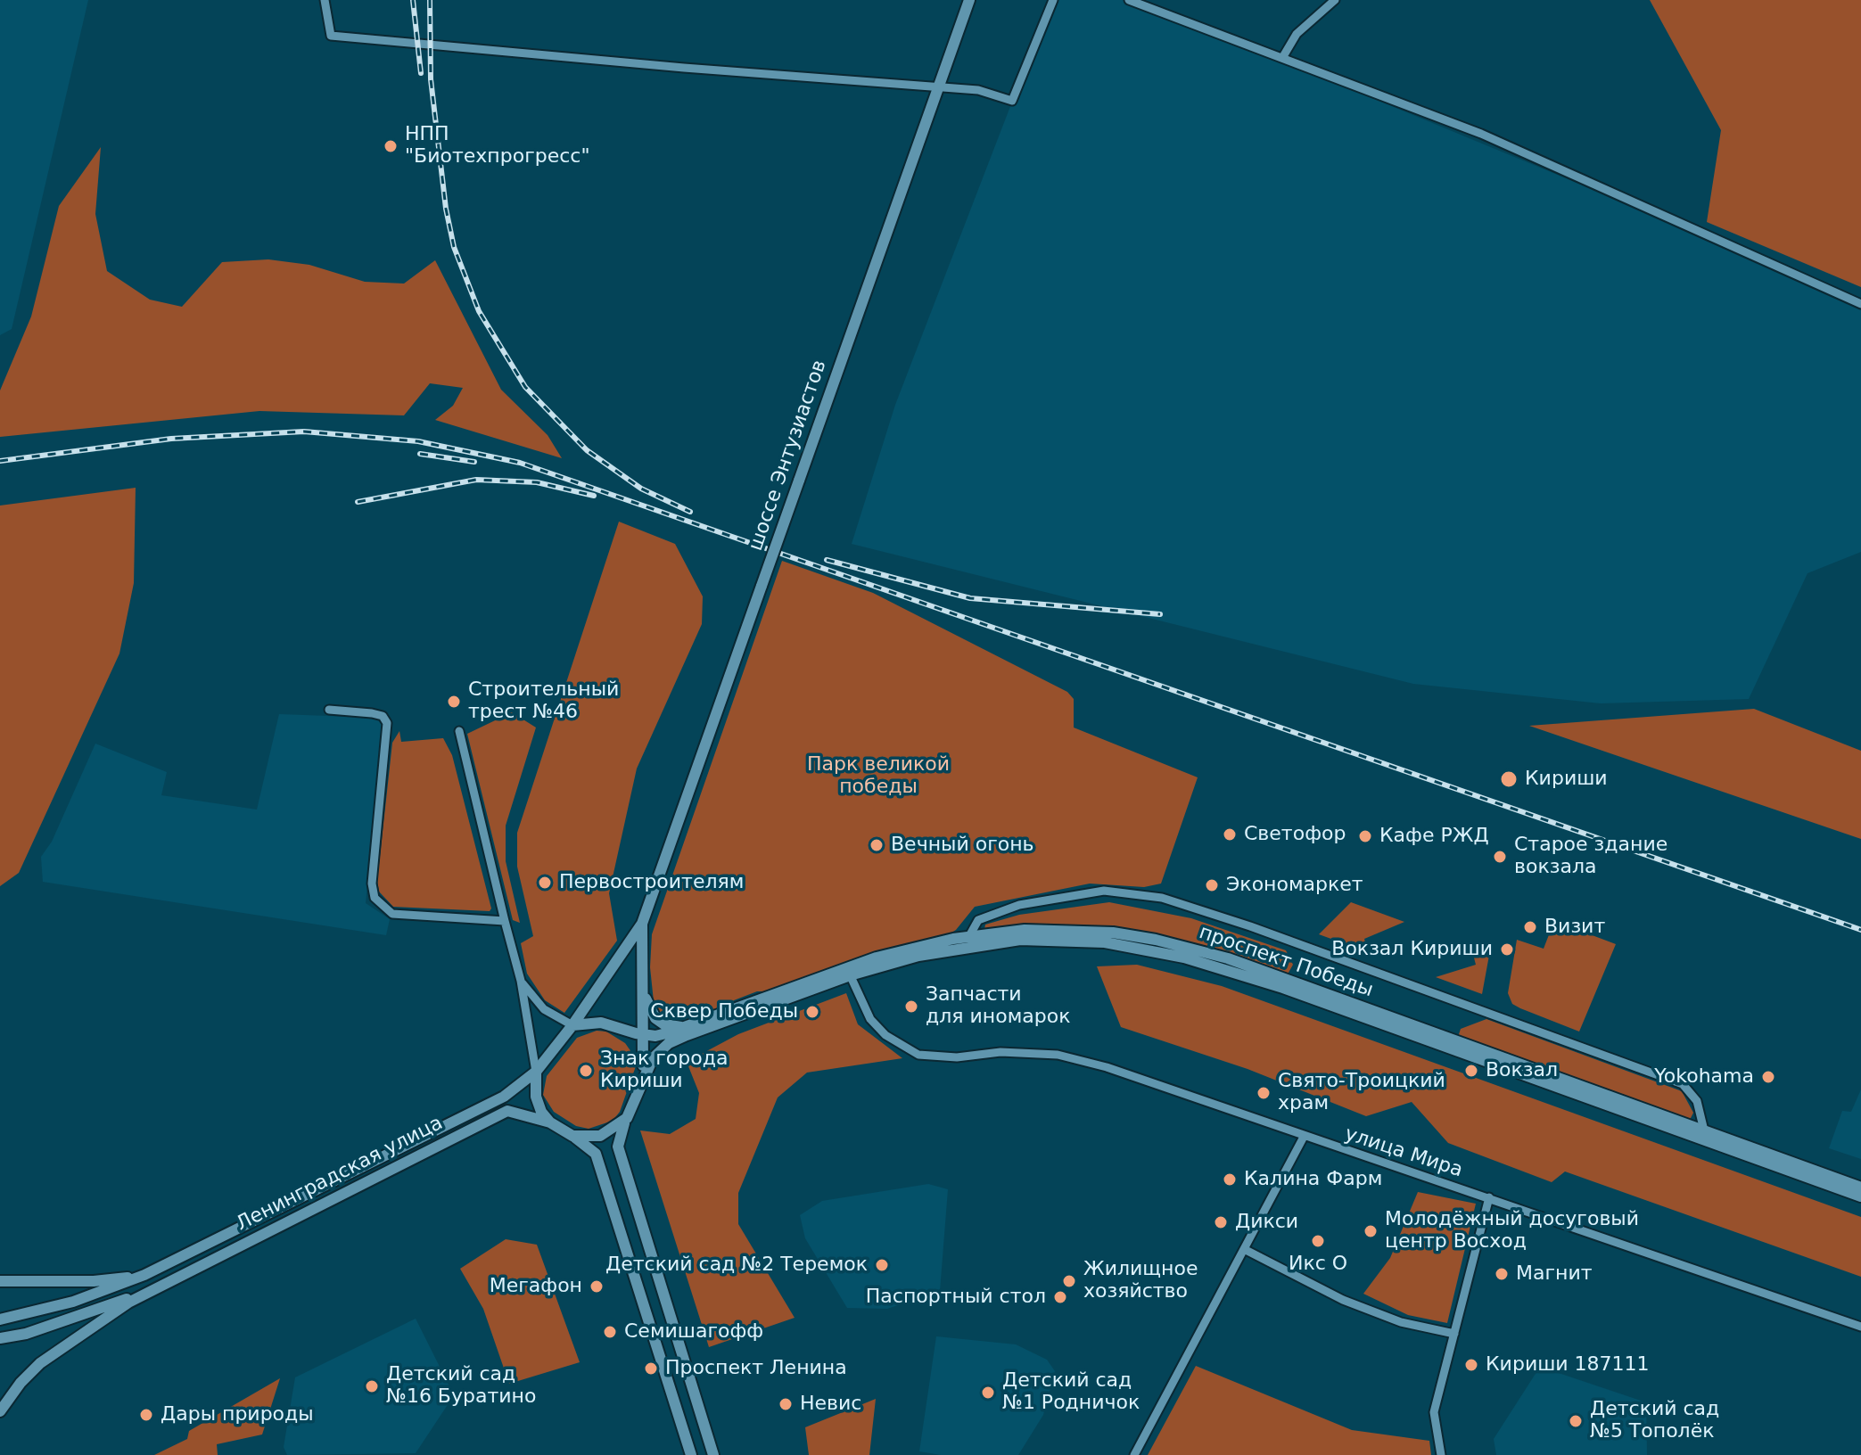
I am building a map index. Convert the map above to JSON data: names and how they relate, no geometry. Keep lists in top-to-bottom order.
{
  "streets": {
    "main road": ["шоссе Энтузиастов", "проспект Победы", "Ленинградская улица"],
    "street": ["улица Мира"]
  },
  "crossings": [
    ["проспект Победы", "улица Мира"]
  ],
  "parks": ["Парк великой победы"],
  "places": [
    "НПП \"Биотехпрогресс\"",
    "Строительный трест №46",
    "Кириши",
    "Светофор",
    "Кафе РЖД",
    "Вечный огонь",
    "Старое здание вокзала",
    "Первостроителям",
    "Экономаркет",
    "Визит",
    "Вокзал Кириши",
    "Запчасти для иномарок",
    "Сквер Победы",
    "Знак города Кириши",
    "Вокзал",
    "Yokohama",
    "Свято-Троицкий храм",
    "Калина Фарм",
    "Дикси",
    "Молодёжный досуговый центр Восход",
    "Икс О",
    "Детский сад №2 Теремок",
    "Магнит",
    "Жилищное хозяйство",
    "Мегафон",
    "Паспортный стол",
    "Семишагофф",
    "Кириши 187111",
    "Проспект Ленина",
    "Детский сад №16 Буратино",
    "Детский сад №1 Родничок",
    "Невис",
    "Дары природы",
    "Детский сад №5 Тополёк"
  ]
}
